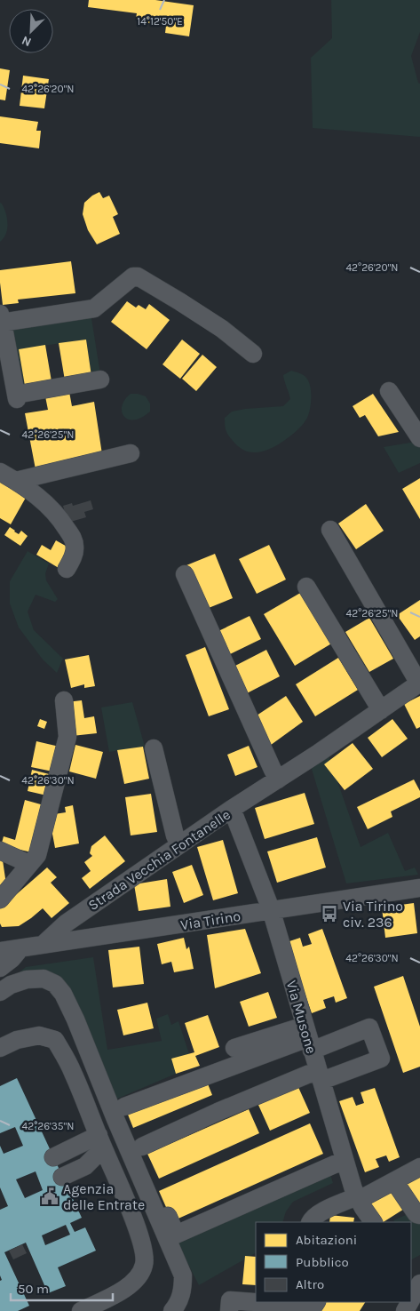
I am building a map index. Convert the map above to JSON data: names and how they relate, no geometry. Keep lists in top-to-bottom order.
{
  "streets": {
    "street": ["Strada Vecchia Fontanelle", "Via Tirino", "Via Musone"]
  },
  "crossings": [
    ["Strada Vecchia Fontanelle", "Via Tirino"],
    ["Strada Vecchia Fontanelle", "Via Musone"],
    ["Via Tirino", "Via Musone"]
  ],
  "places": {
    "bus stop": ["Via Tirino civ. 236"],
    "public building": ["Agenzia delle Entrate"]
  },
  "legend": ["Abitazioni", "Pubblico", "Altro"],
  "scale_bar": "50 m",
  "north": "bottom left",
  "coordinates": [
    "14°12'50\"E",
    "42°26'20\"N",
    "42°26'25\"N",
    "42°26'30\"N",
    "42°26'35\"N"
  ]
}
